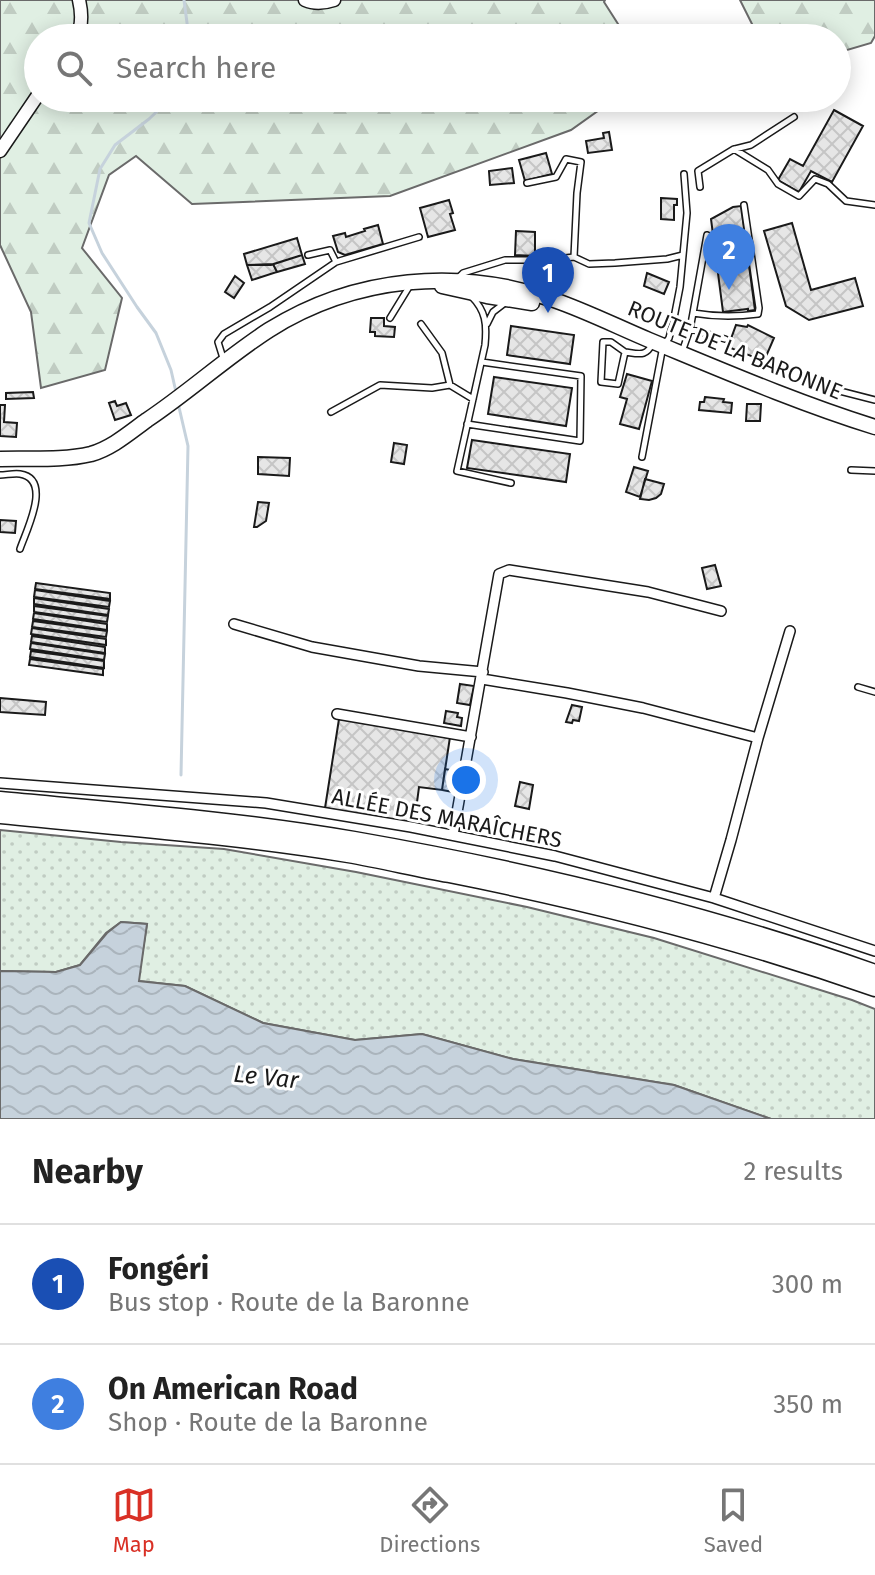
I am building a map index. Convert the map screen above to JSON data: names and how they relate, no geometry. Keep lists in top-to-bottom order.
{
  "streets": {
    "main road": ["ROUTE DE LA BARONNE"],
    "street": ["ALLÉE DES MARAÎCHERS"]
  },
  "water": ["Le Var"],
  "page": {
    "search": "Search here",
    "pins": ["2", "1"],
    "heading": ["Nearby", "2 results"],
    "list": [
      {
        "mark": "1",
        "name": "Fongéri",
        "note": "Bus stop · Route de la Baronne",
        "value": "300 m"
      },
      {
        "mark": "2",
        "name": "On American Road",
        "note": "Shop · Route de la Baronne",
        "value": "350 m"
      }
    ],
    "nav": ["Map", "Directions", "Saved"]
  }
}
